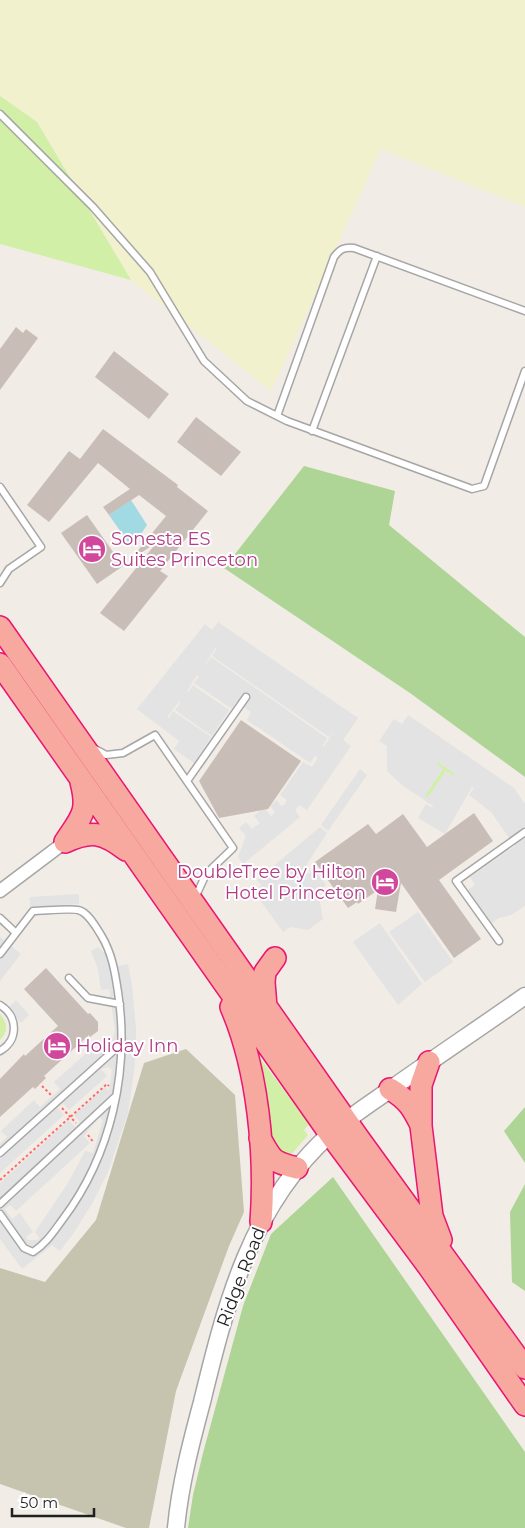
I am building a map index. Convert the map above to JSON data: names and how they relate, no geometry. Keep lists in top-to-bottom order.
{
  "streets": {
    "street": ["Ridge Road"]
  },
  "places": {
    "hotel": ["Sonesta ES Suites Princeton", "DoubleTree by Hilton Hotel Princeton", "Holiday Inn"]
  },
  "scale_bar": "50 m"
}
